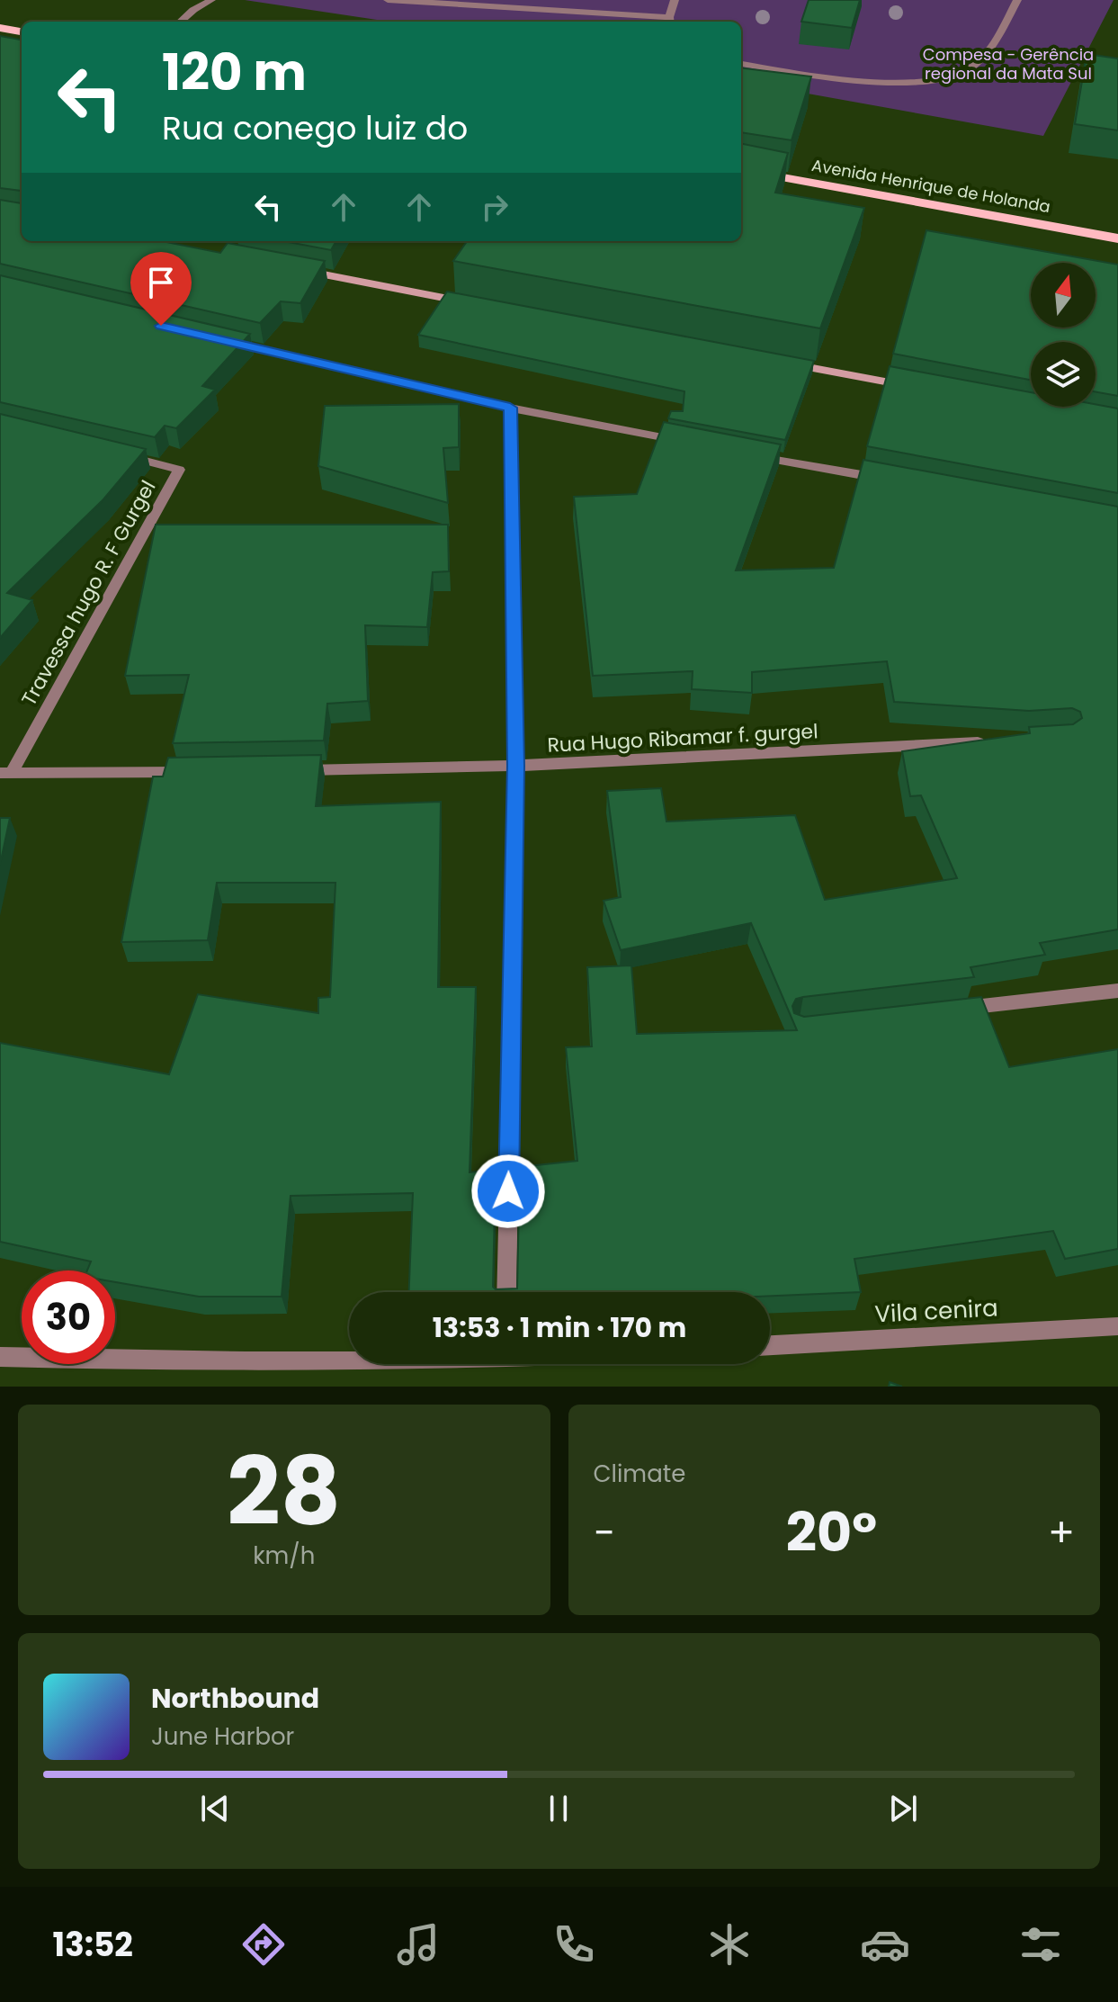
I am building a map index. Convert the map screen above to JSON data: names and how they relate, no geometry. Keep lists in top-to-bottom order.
{
  "streets": {
    "main road": ["Avenida Henrique de Holanda"],
    "street": ["Travessa hugo R. F Gurgel", "Rua Hugo Ribamar f. gurgel", "Vila cenira"]
  },
  "parks": ["Compesa - Gerência regional da Mata Sul"],
  "north": "top",
  "page": {
    "turn": ["120 m", "Rua conego luiz do"],
    "limit": "30",
    "trip": "13:53 · 1 min · 170 m",
    "tile": [
      ["28", "km/h"],
      "Climate"
    ],
    "heat": ["−", "20°", "+"],
    "song": ["Northbound", "June Harbor"],
    "tabs": "13:52"
  }
}
